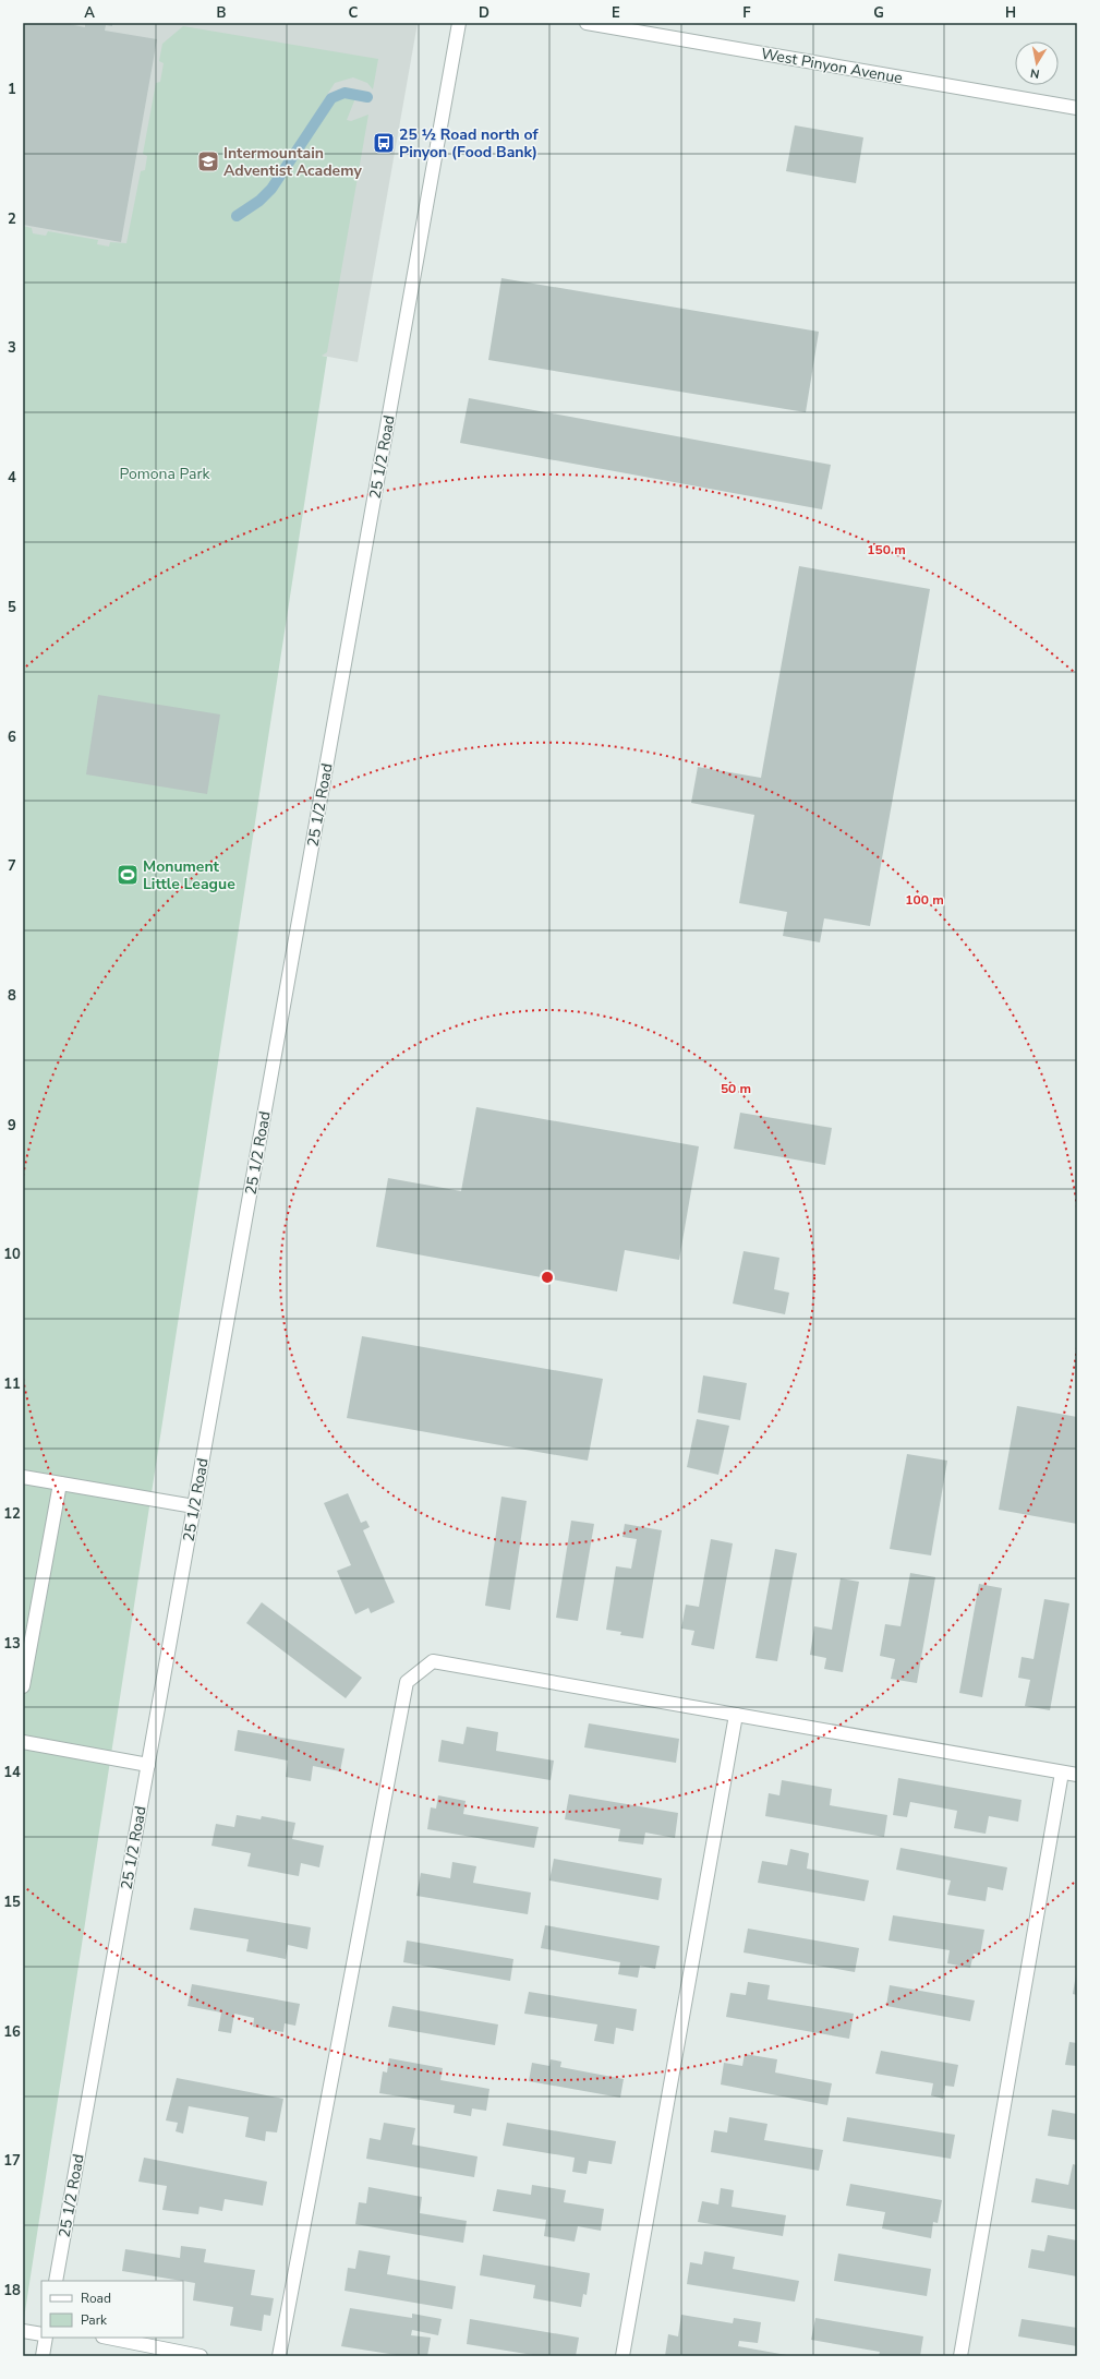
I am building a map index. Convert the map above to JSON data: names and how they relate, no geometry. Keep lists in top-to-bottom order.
{
  "streets": {
    "street": ["West Pinyon Avenue", "25 1/2 Road"]
  },
  "parks": ["Pomona Park"],
  "places": {
    "bus stop": ["25 ½ Road north of Pinyon (Food Bank)"],
    "school or university": ["Intermountain Adventist Academy"],
    "sports": ["Monument Little League"]
  },
  "legend": ["Road", "Park"],
  "north": "bottom",
  "grid": {
    "columns": [
      "A",
      "B",
      "C",
      "D",
      "E",
      "F",
      "G",
      "H"
    ],
    "rows": [
      "1",
      "2",
      "3",
      "4",
      "5",
      "6",
      "7",
      "8",
      "9",
      "10",
      "11",
      "12",
      "13",
      "14",
      "15",
      "16",
      "17",
      "18"
    ]
  },
  "rings": ["150 m", "100 m", "50 m"]
}
